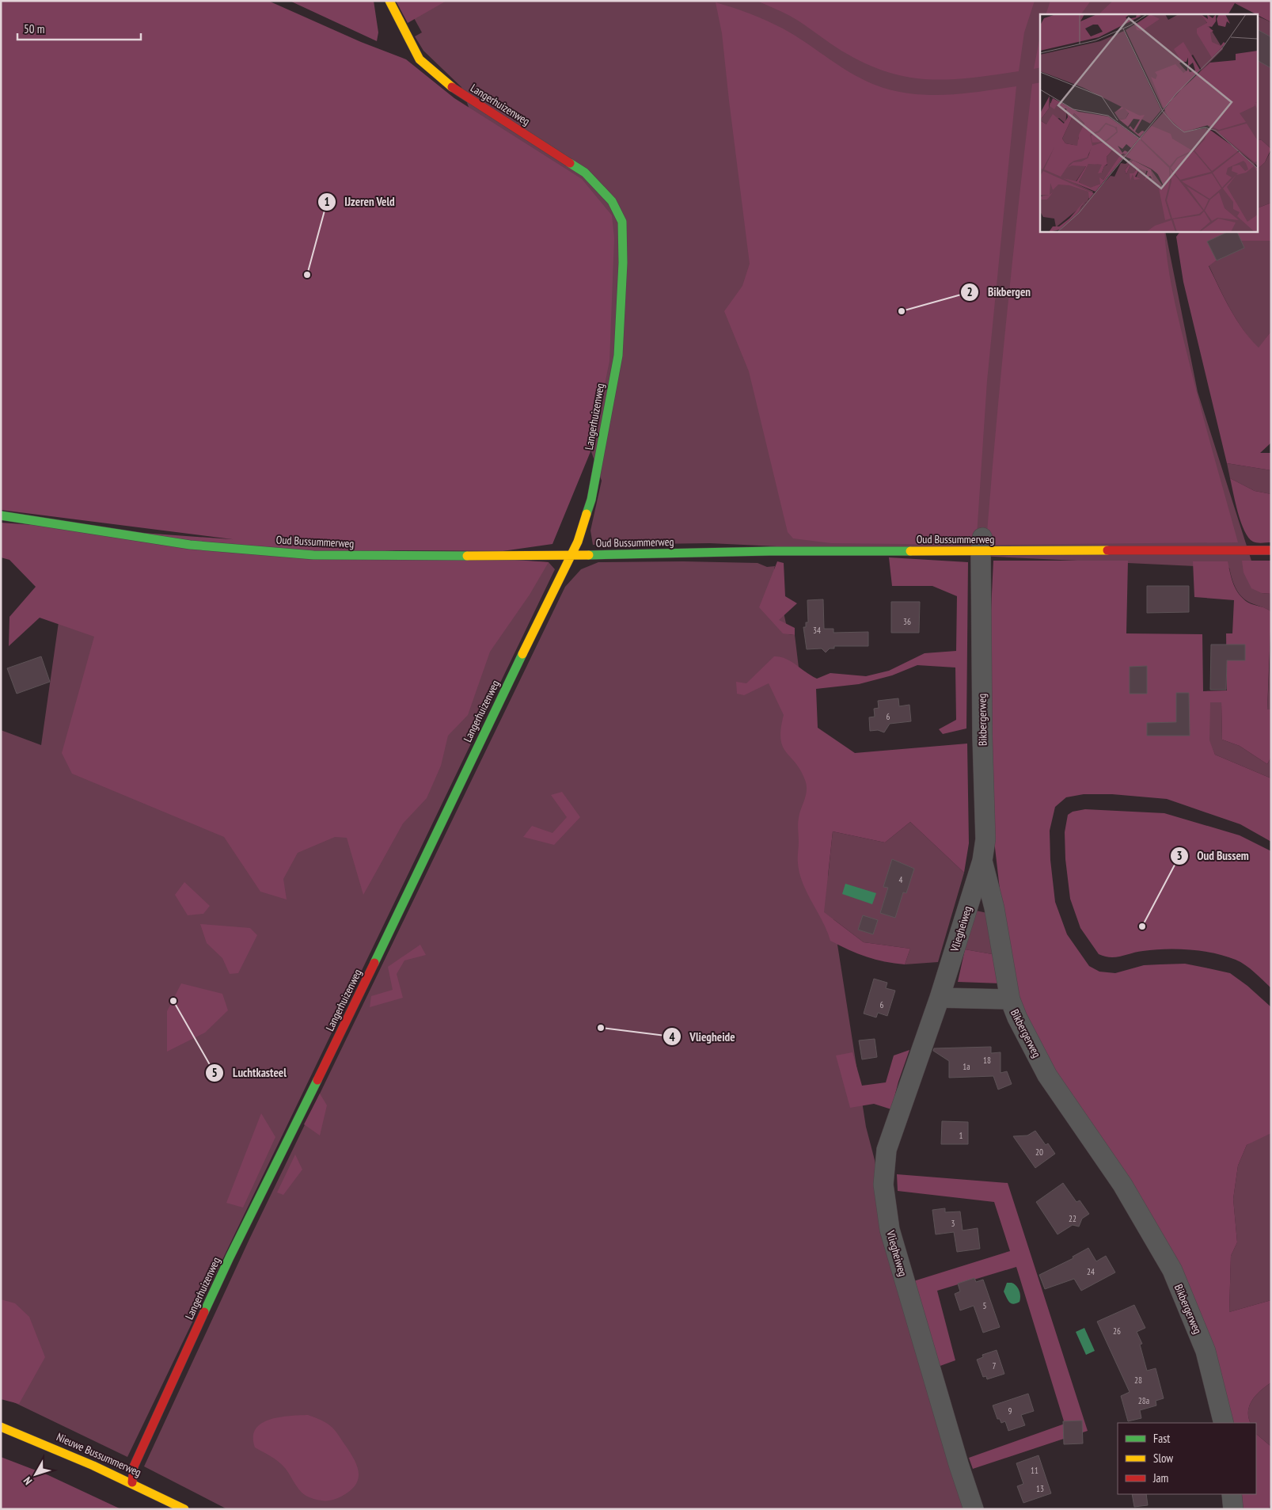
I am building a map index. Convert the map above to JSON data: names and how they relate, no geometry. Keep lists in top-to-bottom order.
{
  "streets": {
    "street": [
      "Langerhuizenweg",
      "Oud Bussummerweg",
      "Bikbergerweg",
      "Vliegheiweg",
      "Nieuwe Bussummerweg"
    ]
  },
  "crossings": [
    ["Langerhuizenweg", "Oud Bussummerweg"],
    ["Langerhuizenweg", "Nieuwe Bussummerweg"],
    ["Oud Bussummerweg", "Bikbergerweg"],
    ["Bikbergerweg", "Vliegheiweg"]
  ],
  "places": [
    "IJzeren Veld",
    "Bikbergen",
    "Oud Bussem",
    "Luchtkasteel",
    "Vliegheide"
  ],
  "house_numbers": [
    "36",
    "34",
    "6",
    "4",
    "6",
    "18",
    "1a",
    "1",
    "20",
    "22",
    "3",
    "24",
    "5",
    "26",
    "7",
    "28",
    "28a",
    "9",
    "11",
    "13"
  ],
  "legend": ["Fast", "Slow", "Jam"],
  "scale_bar": "50 m",
  "north": "bottom left"
}
